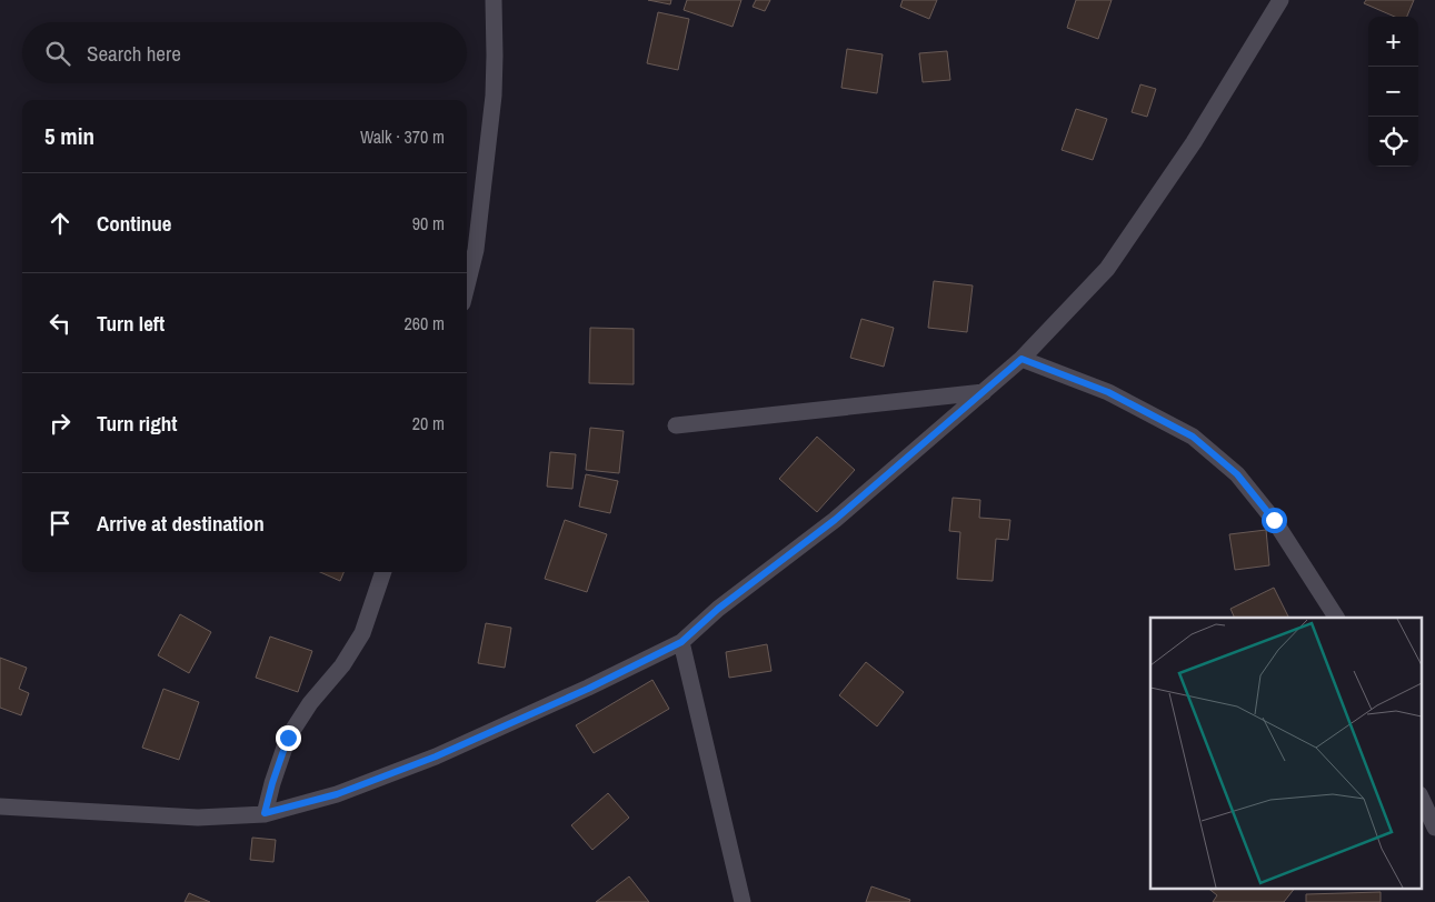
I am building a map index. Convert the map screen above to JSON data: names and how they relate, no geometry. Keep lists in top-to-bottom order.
{
  "page": {
    "map_buttons": ["+", "−"],
    "search": "Search here",
    "heading": ["5 min", "Walk · 370 m"],
    "list": [
      ["Continue", "90 m"],
      ["Turn left", "260 m"],
      ["Turn right", "20 m"],
      "Arrive at destination"
    ]
  }
}
